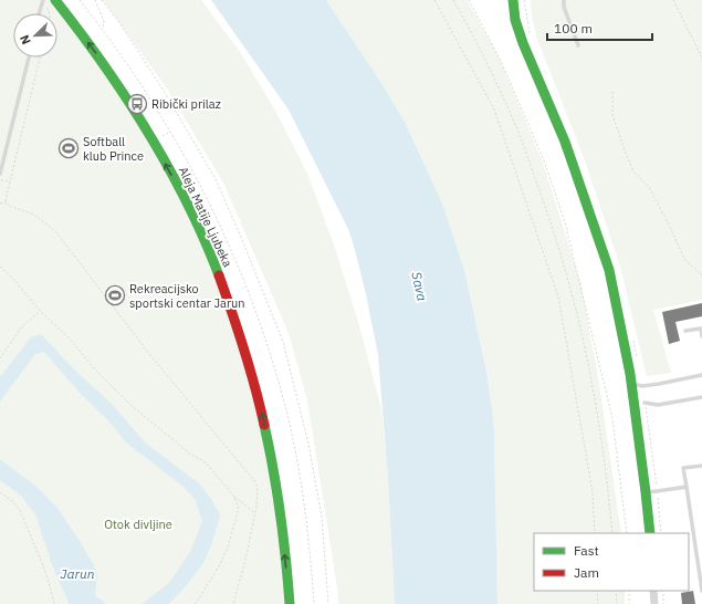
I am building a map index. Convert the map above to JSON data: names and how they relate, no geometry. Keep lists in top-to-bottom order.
{
  "streets": {
    "street": ["Aleja Matije Ljubeka"]
  },
  "one_way": ["Aleja Matije Ljubeka"],
  "water": ["Sava", "Jarun"],
  "parks": ["Otok divljine"],
  "places": {
    "bus stop": ["Ribički prilaz"],
    "sports": ["Softball klub Prince", "Rekreacijsko sportski centar Jarun"]
  },
  "legend": ["Fast", "Jam"],
  "scale_bar": "100 m",
  "north": "bottom left"
}
